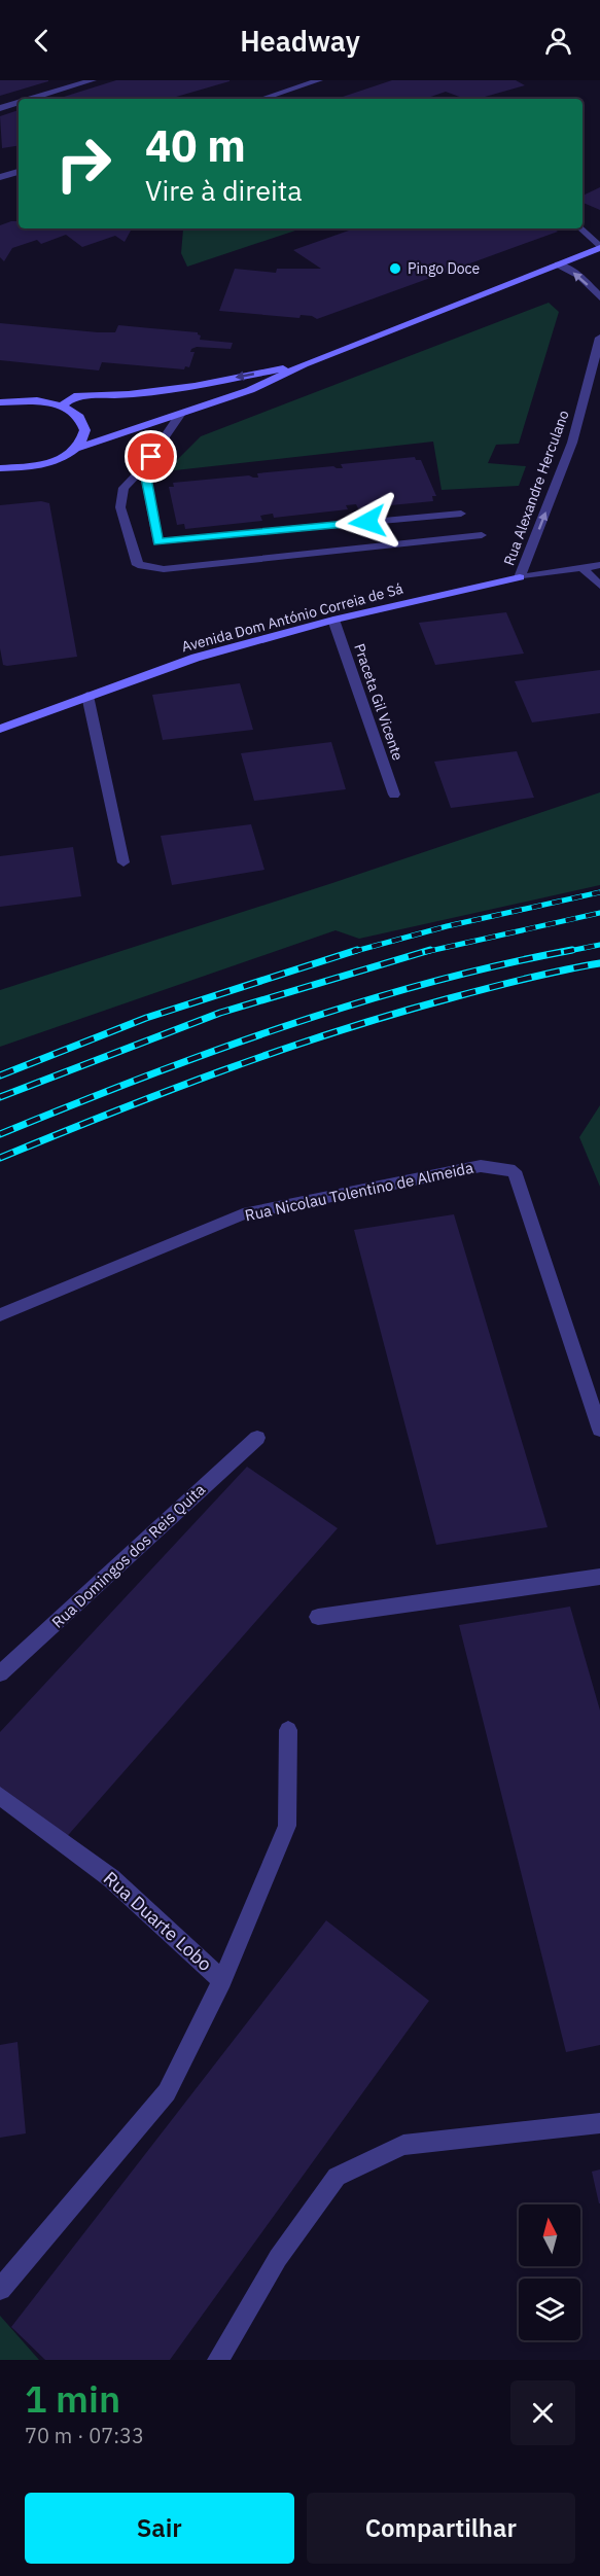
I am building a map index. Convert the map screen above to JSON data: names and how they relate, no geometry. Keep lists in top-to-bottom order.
{
  "streets": {
    "street": [
      "Rua Alexandre Herculano",
      "Avenida Dom António Correia de Sá",
      "Praceta Gil Vicente",
      "Rua Nicolau Tolentino de Almeida",
      "Rua Domingos dos Reis Quita",
      "Rua Duarte Lobo"
    ]
  },
  "crossings": [
    ["Rua Alexandre Herculano", "Avenida Dom António Correia de Sá"],
    ["Avenida Dom António Correia de Sá", "Praceta Gil Vicente"]
  ],
  "one_way": ["Rua Alexandre Herculano"],
  "places": ["Pingo Doce"],
  "north": "top",
  "page": {
    "header": "Headway",
    "turn": ["40 m", "Vire à direita"],
    "heading": ["1 min", "70 m · 07:33"],
    "buttons": ["Sair", "Compartilhar"]
  }
}
